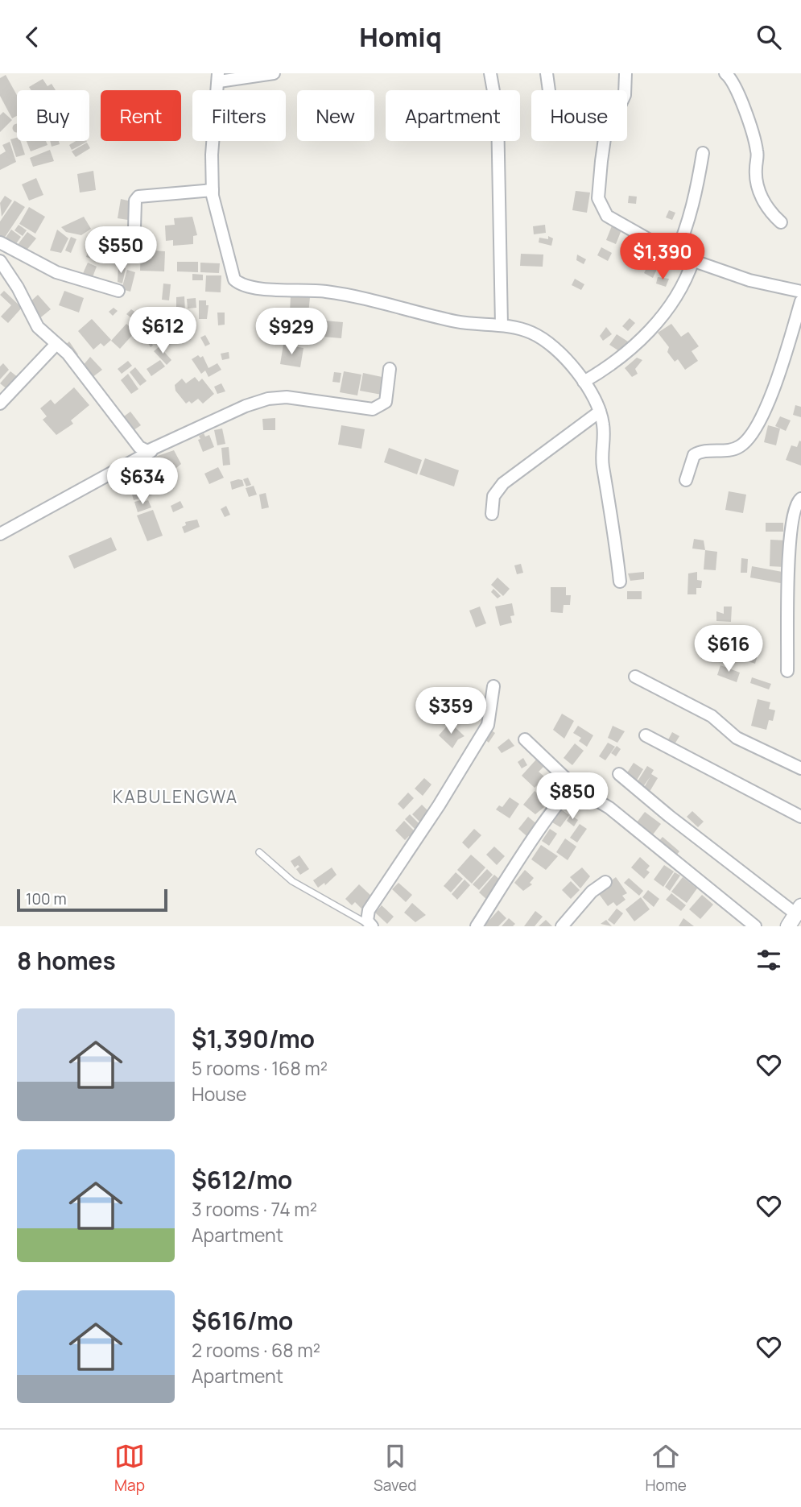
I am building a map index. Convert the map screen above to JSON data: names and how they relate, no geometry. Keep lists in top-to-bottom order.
{
  "districts": ["KABULENGWA"],
  "scale_bar": "100 m",
  "page": {
    "header": "Homiq",
    "chip": [
      "Buy",
      "Rent",
      "Filters",
      "New",
      "Apartment",
      "House"
    ],
    "price": [
      "$550",
      "$1,390",
      "$612",
      "$929",
      "$634",
      "$616",
      "$359",
      "$850"
    ],
    "scale": "100 m",
    "heading": "8 homes",
    "list": [
      {
        "name": "$1,390/mo",
        "note": "5 rooms · 168 m² · House"
      },
      {
        "name": "$612/mo",
        "note": "3 rooms · 74 m² · Apartment"
      },
      {
        "name": "$616/mo",
        "note": "2 rooms · 68 m² · Apartment"
      }
    ],
    "tabs": ["Map", "Saved", "Home"]
  }
}
